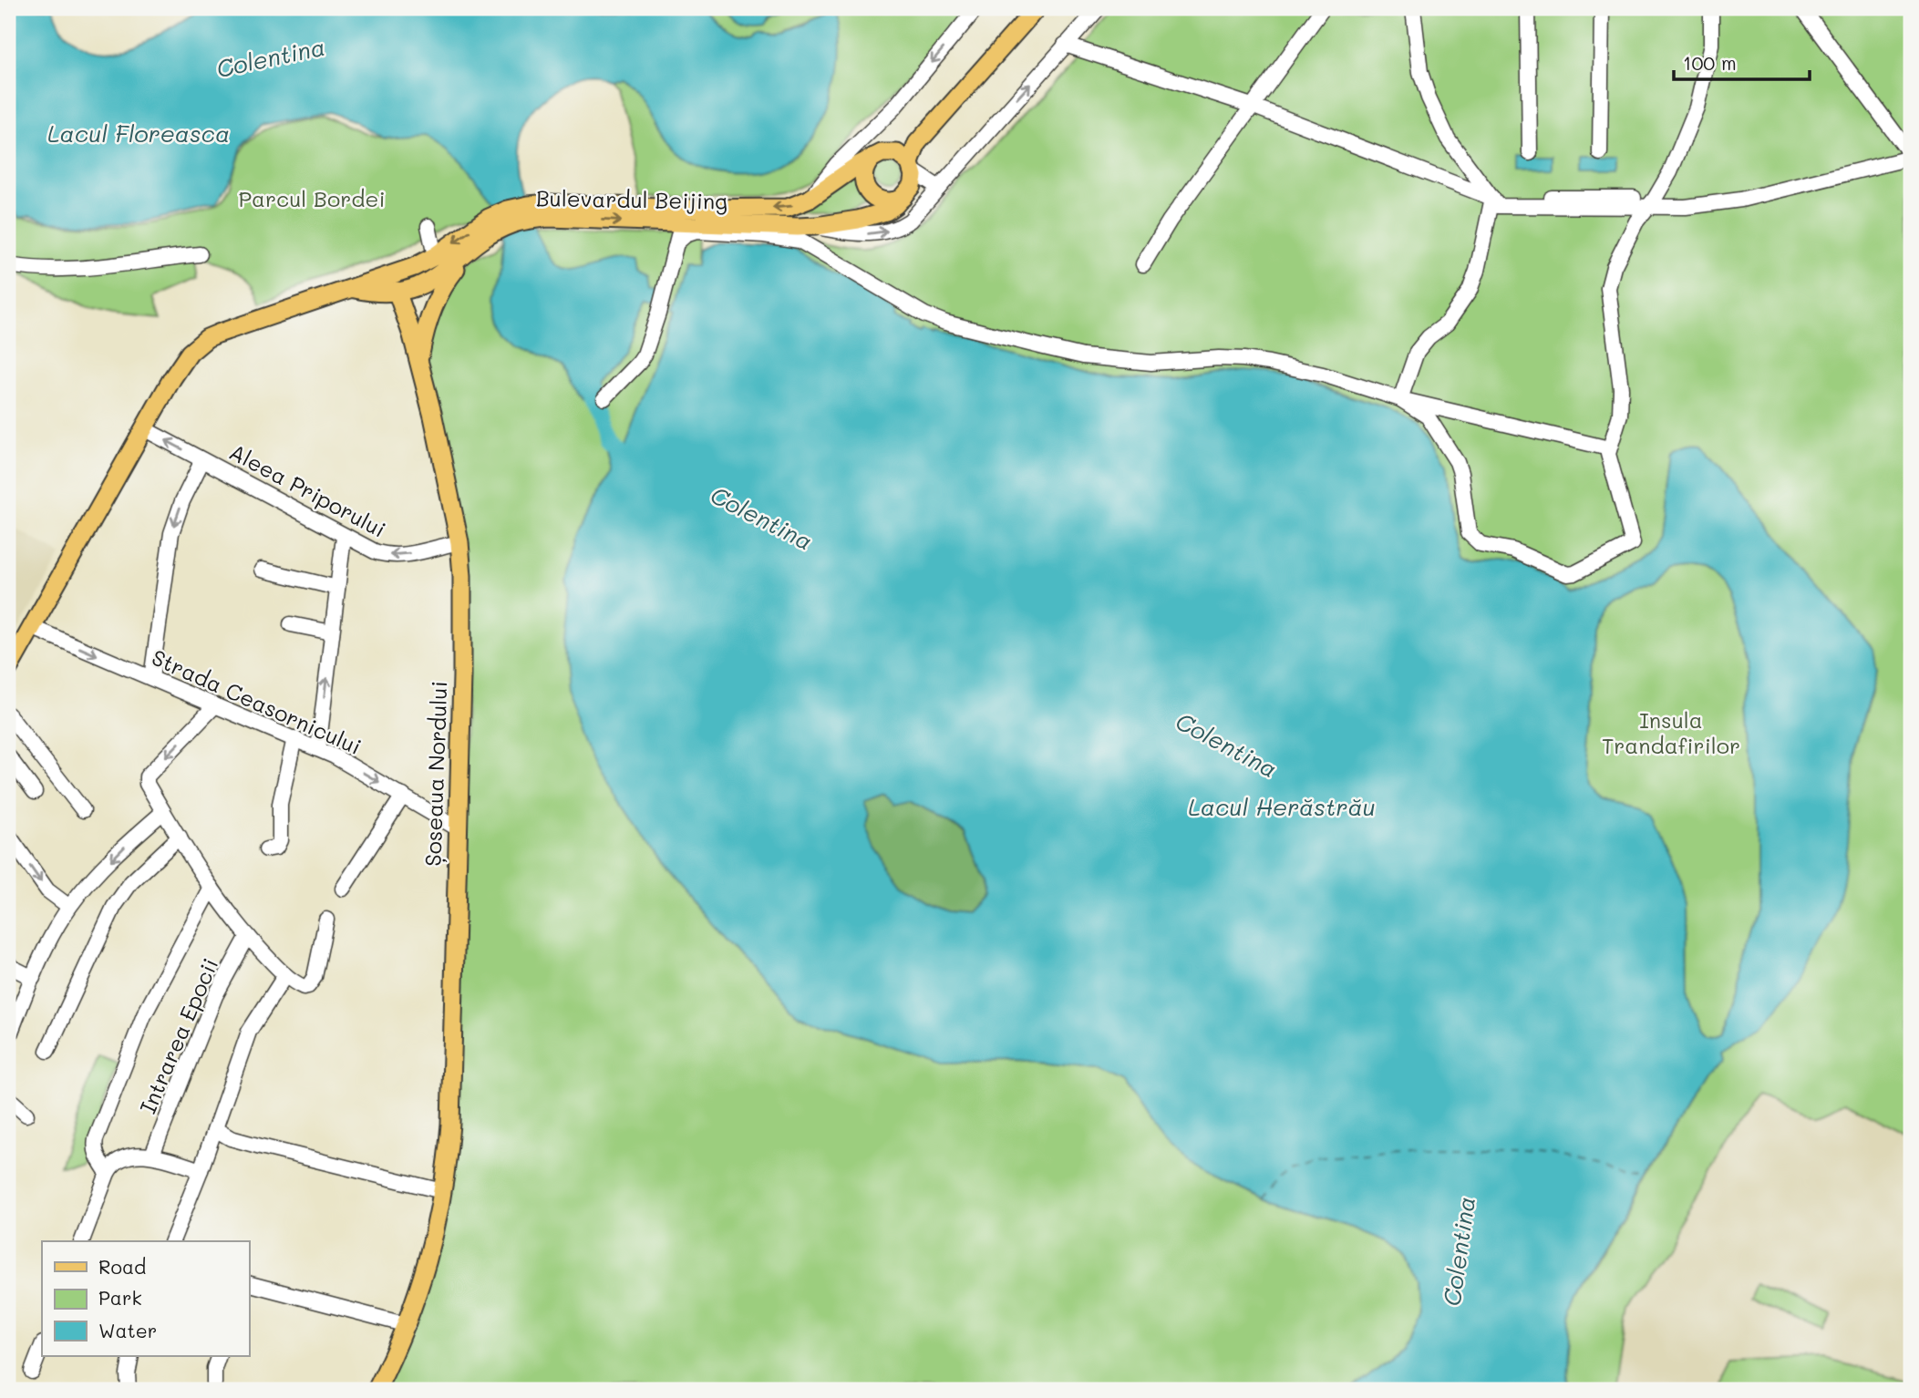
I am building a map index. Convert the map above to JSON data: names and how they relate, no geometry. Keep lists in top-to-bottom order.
{
  "streets": {
    "main road": ["Bulevardul Beijing", "Șoseaua Nordului"],
    "street": ["Aleea Priporului", "Strada Ceasornicului", "Intrarea Epocii"]
  },
  "crossings": [
    ["Bulevardul Beijing", "Aleea Priporului"],
    ["Bulevardul Beijing", "Șoseaua Nordului"],
    ["Aleea Priporului", "Șoseaua Nordului"],
    ["Strada Ceasornicului", "Șoseaua Nordului"]
  ],
  "one_way": ["Aleea Priporului", "Strada Ceasornicului"],
  "water": ["Colentina", "Lacul Floreasca", "Lacul Herăstrău"],
  "parks": ["Parcul Bordei", "Insula Trandafirilor"],
  "legend": ["Road", "Park", "Water"],
  "scale_bar": "100 m"
}
